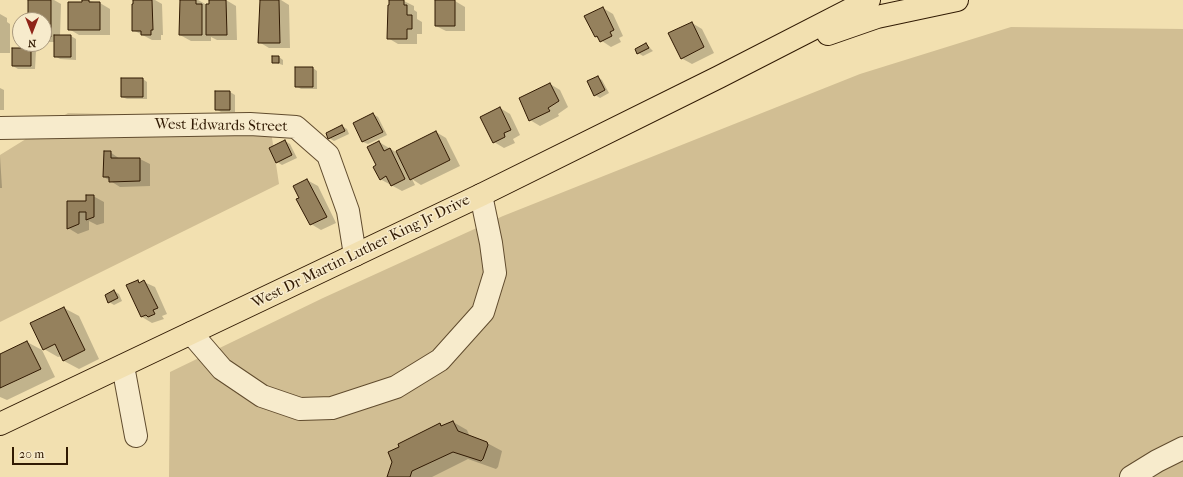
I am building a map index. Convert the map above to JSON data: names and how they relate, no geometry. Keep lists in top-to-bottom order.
{
  "streets": {
    "main road": ["West Dr Martin Luther King Jr Drive"],
    "street": ["West Edwards Street"]
  },
  "crossings": [
    ["West Edwards Street", "West Dr Martin Luther King Jr Drive"]
  ],
  "scale_bar": "20 m",
  "north": "bottom"
}
